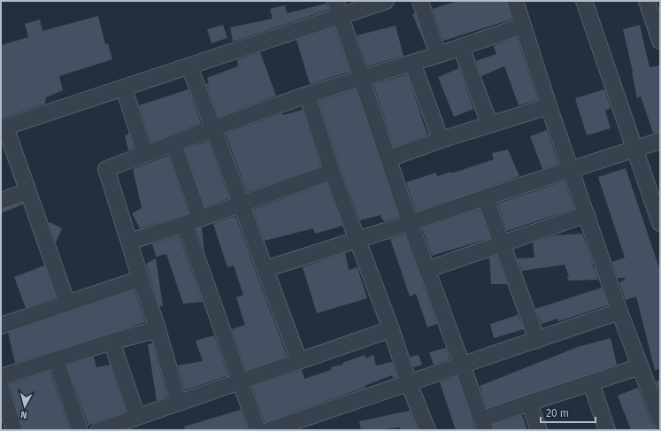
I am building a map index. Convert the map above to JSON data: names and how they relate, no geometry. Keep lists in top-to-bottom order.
{
  "scale_bar": "20 m",
  "north": "bottom"
}
